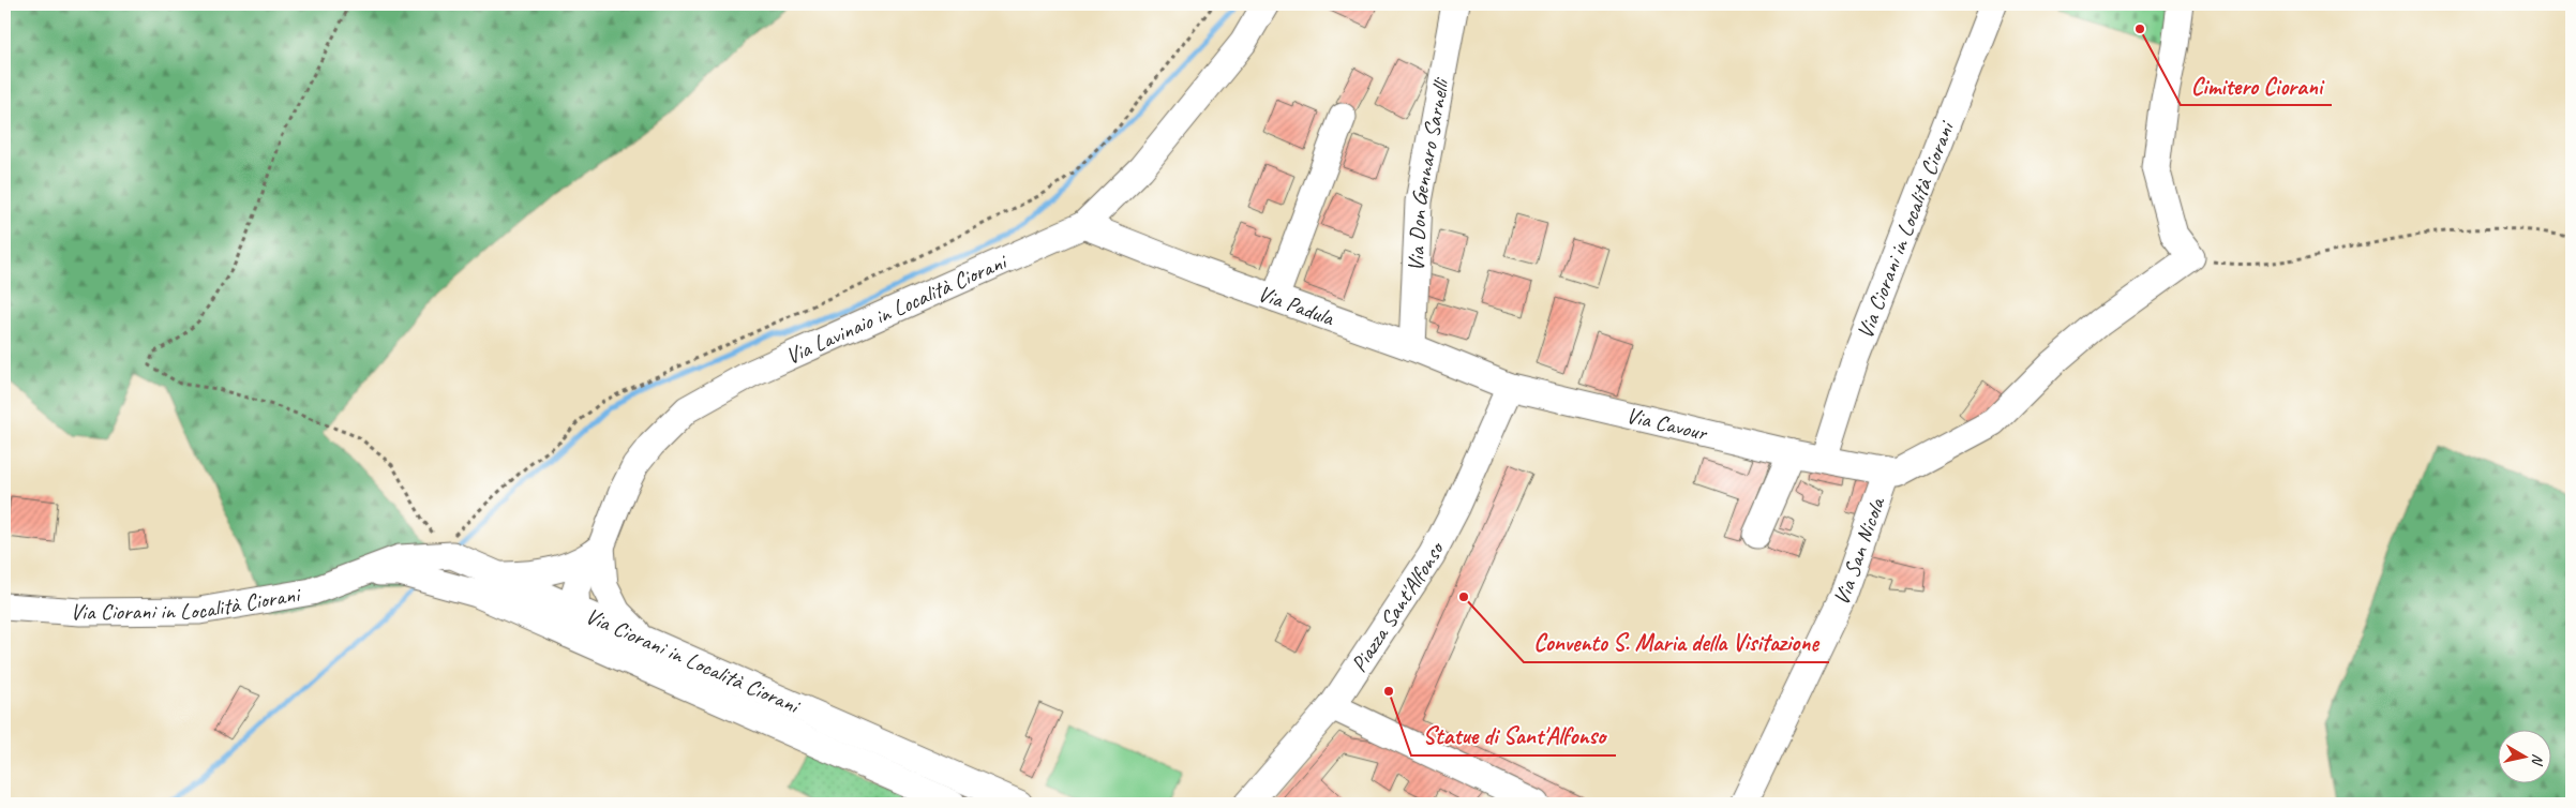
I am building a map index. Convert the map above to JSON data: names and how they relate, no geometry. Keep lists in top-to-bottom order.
{
  "streets": {
    "street": [
      "Via Don Gennaro Sarnelli",
      "Via Ciorani in Località Ciorani",
      "Via Padula",
      "Via Lavinaio in Località Ciorani",
      "Via Cavour",
      "Via San Nicola",
      "Piazza Sant'Alfonso"
    ]
  },
  "crossings": [
    ["Via Don Gennaro Sarnelli", "Via Padula"],
    ["Via Ciorani in Località Ciorani", "Via Lavinaio in Località Ciorani"],
    ["Via Ciorani in Località Ciorani", "Via Cavour"],
    ["Via Padula", "Via Lavinaio in Località Ciorani"],
    ["Via Padula", "Via Cavour"],
    ["Via Padula", "Piazza Sant'Alfonso"],
    ["Via Cavour", "Via San Nicola"],
    ["Via Cavour", "Piazza Sant'Alfonso"]
  ],
  "places": ["Cimitero Ciorani", "Convento S. Maria della Visitazione", "Statue di Sant'Alfonso"],
  "north": "right"
}
